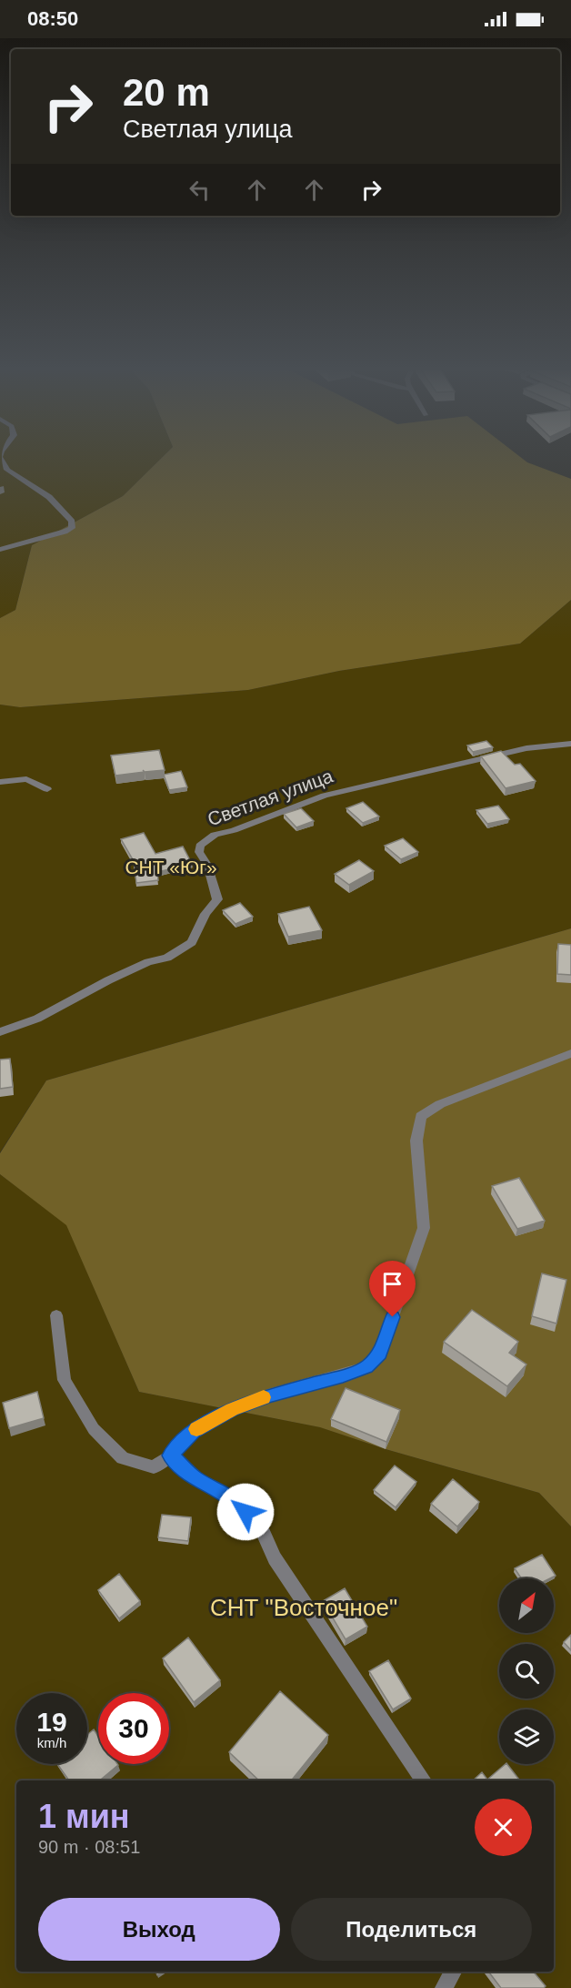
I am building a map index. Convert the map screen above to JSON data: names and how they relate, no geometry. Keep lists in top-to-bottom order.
{
  "streets": {
    "street": ["Светлая улица"]
  },
  "parks": ["СНТ «Юг»", "СНТ \"Восточное\""],
  "north": "top right",
  "page": {
    "status": "08:50",
    "turn": ["20 m", "Светлая улица"],
    "speed": "19 km/h",
    "limit": "30",
    "heading": ["1 мин", "90 m · 08:51"],
    "buttons": ["Выход", "Поделиться"]
  }
}
